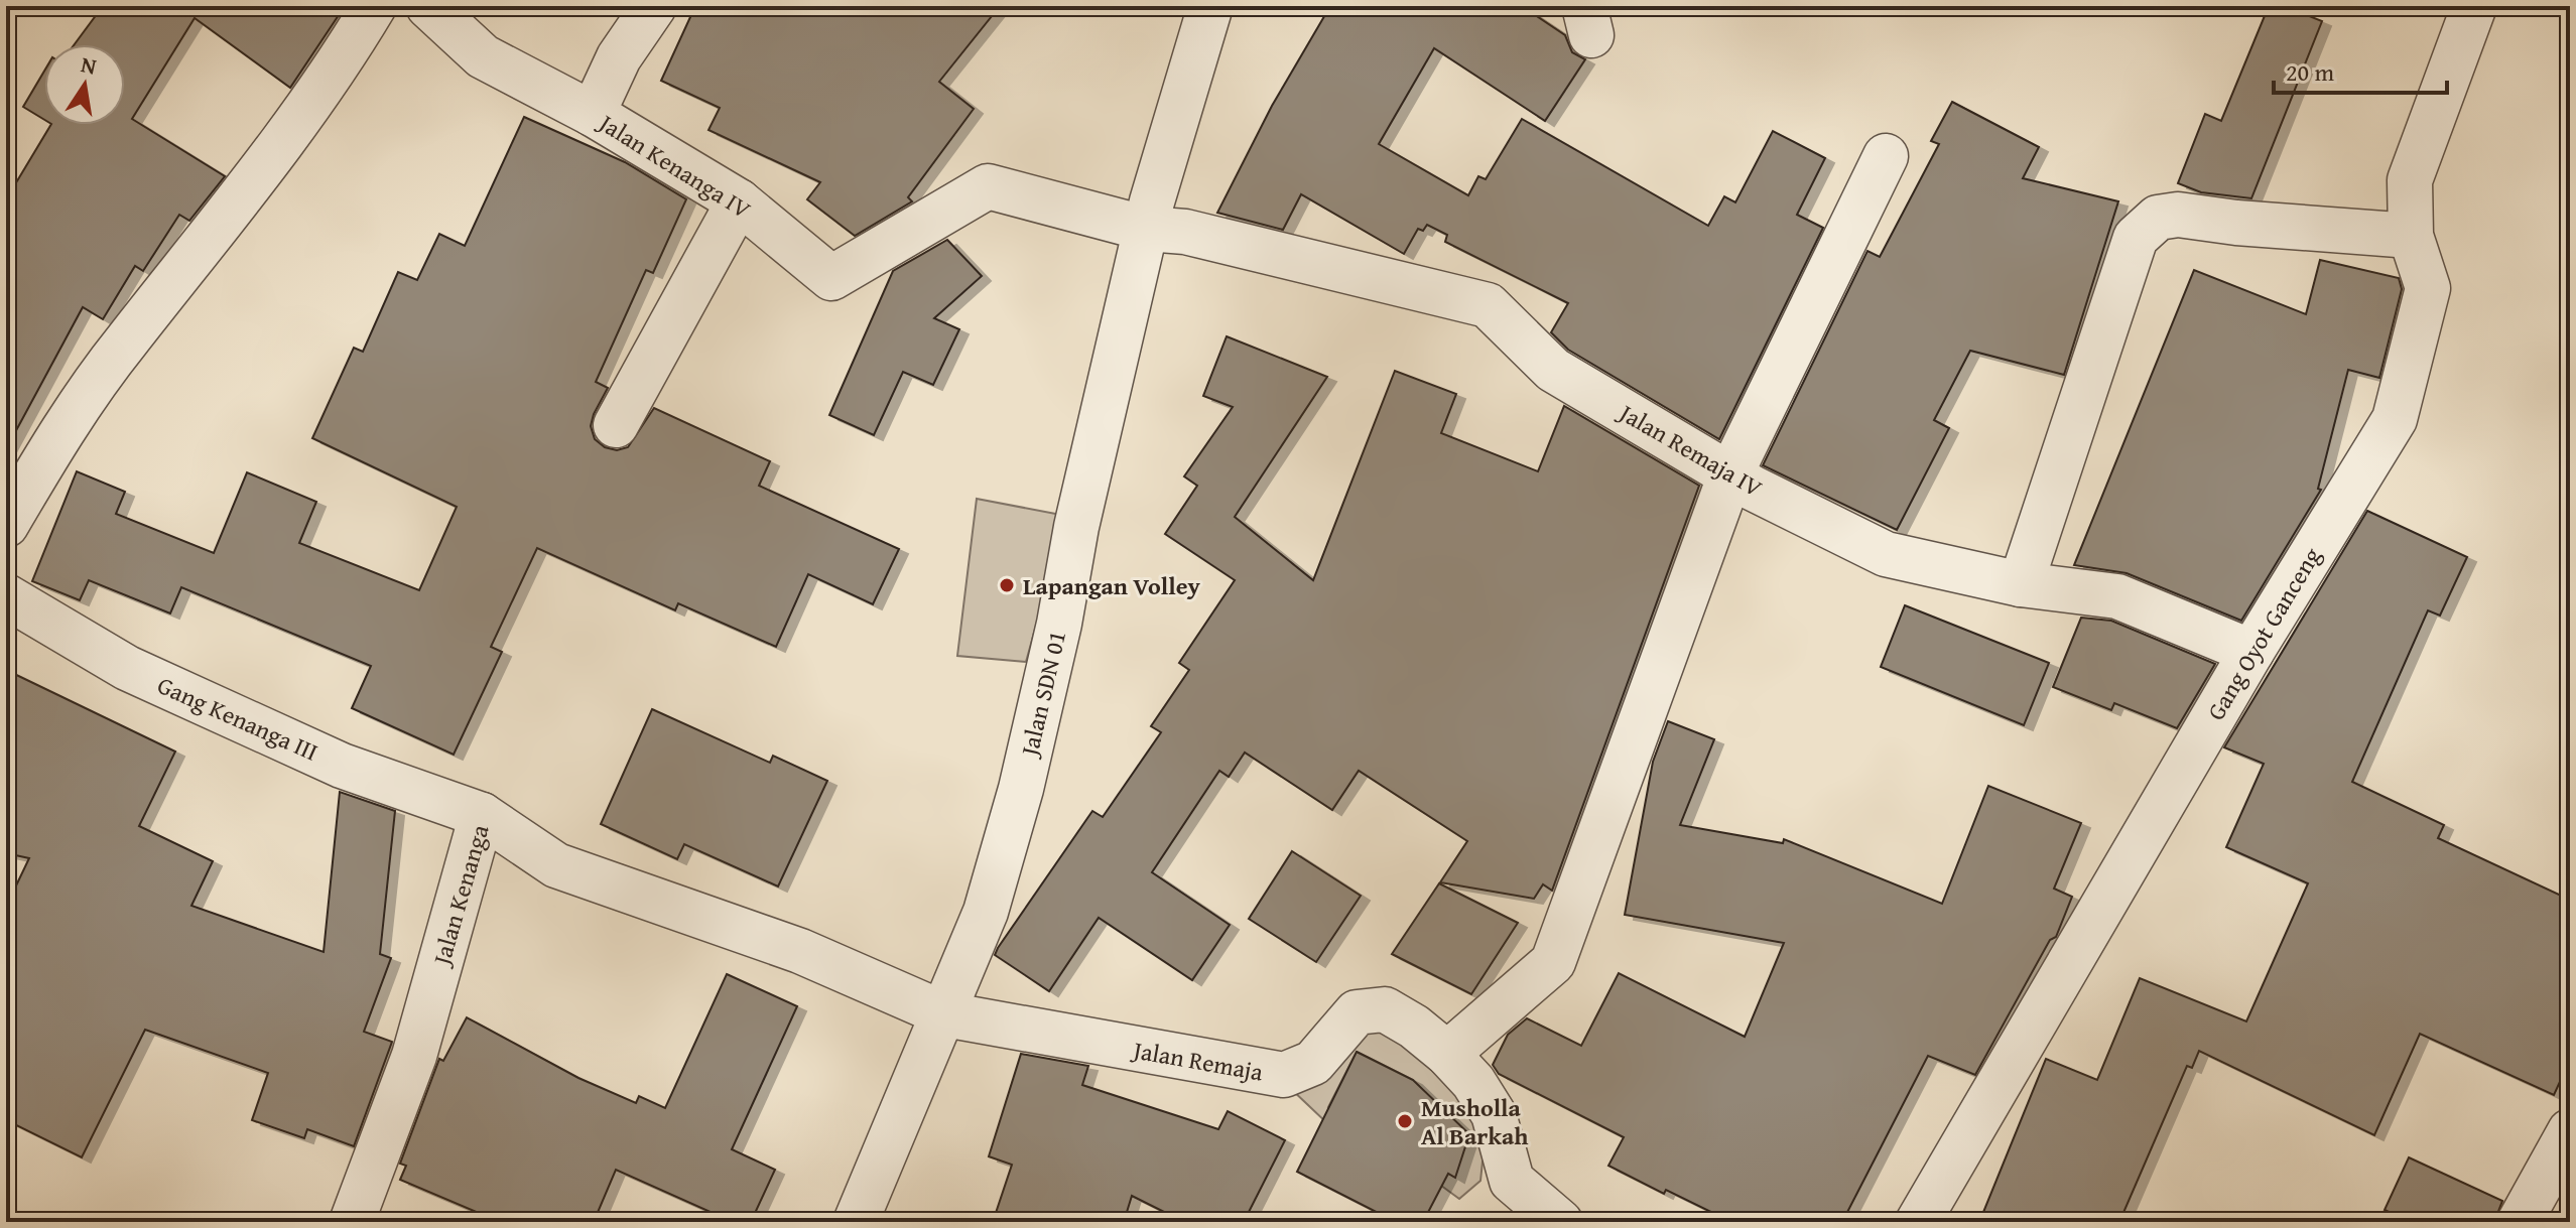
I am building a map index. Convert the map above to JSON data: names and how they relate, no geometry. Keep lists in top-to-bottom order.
{
  "streets": {
    "street": [
      "Jalan Kenanga IV",
      "Jalan Remaja IV",
      "Gang Oyot Ganceng",
      "Jalan SDN 01",
      "Gang Kenanga III",
      "Jalan Kenanga",
      "Jalan Remaja"
    ]
  },
  "crossings": [
    ["Jalan Kenanga IV", "Jalan Remaja IV"],
    ["Jalan Kenanga IV", "Jalan SDN 01"],
    ["Jalan Remaja IV", "Gang Oyot Ganceng"],
    ["Jalan Remaja IV", "Jalan SDN 01"],
    ["Jalan SDN 01", "Jalan Kenanga"],
    ["Jalan SDN 01", "Jalan Remaja"],
    ["Gang Kenanga III", "Jalan Kenanga"],
    ["Jalan Kenanga", "Jalan Remaja"]
  ],
  "places": ["Lapangan Volley", "Musholla Al Barkah"],
  "scale_bar": "20 m",
  "north": "top"
}
